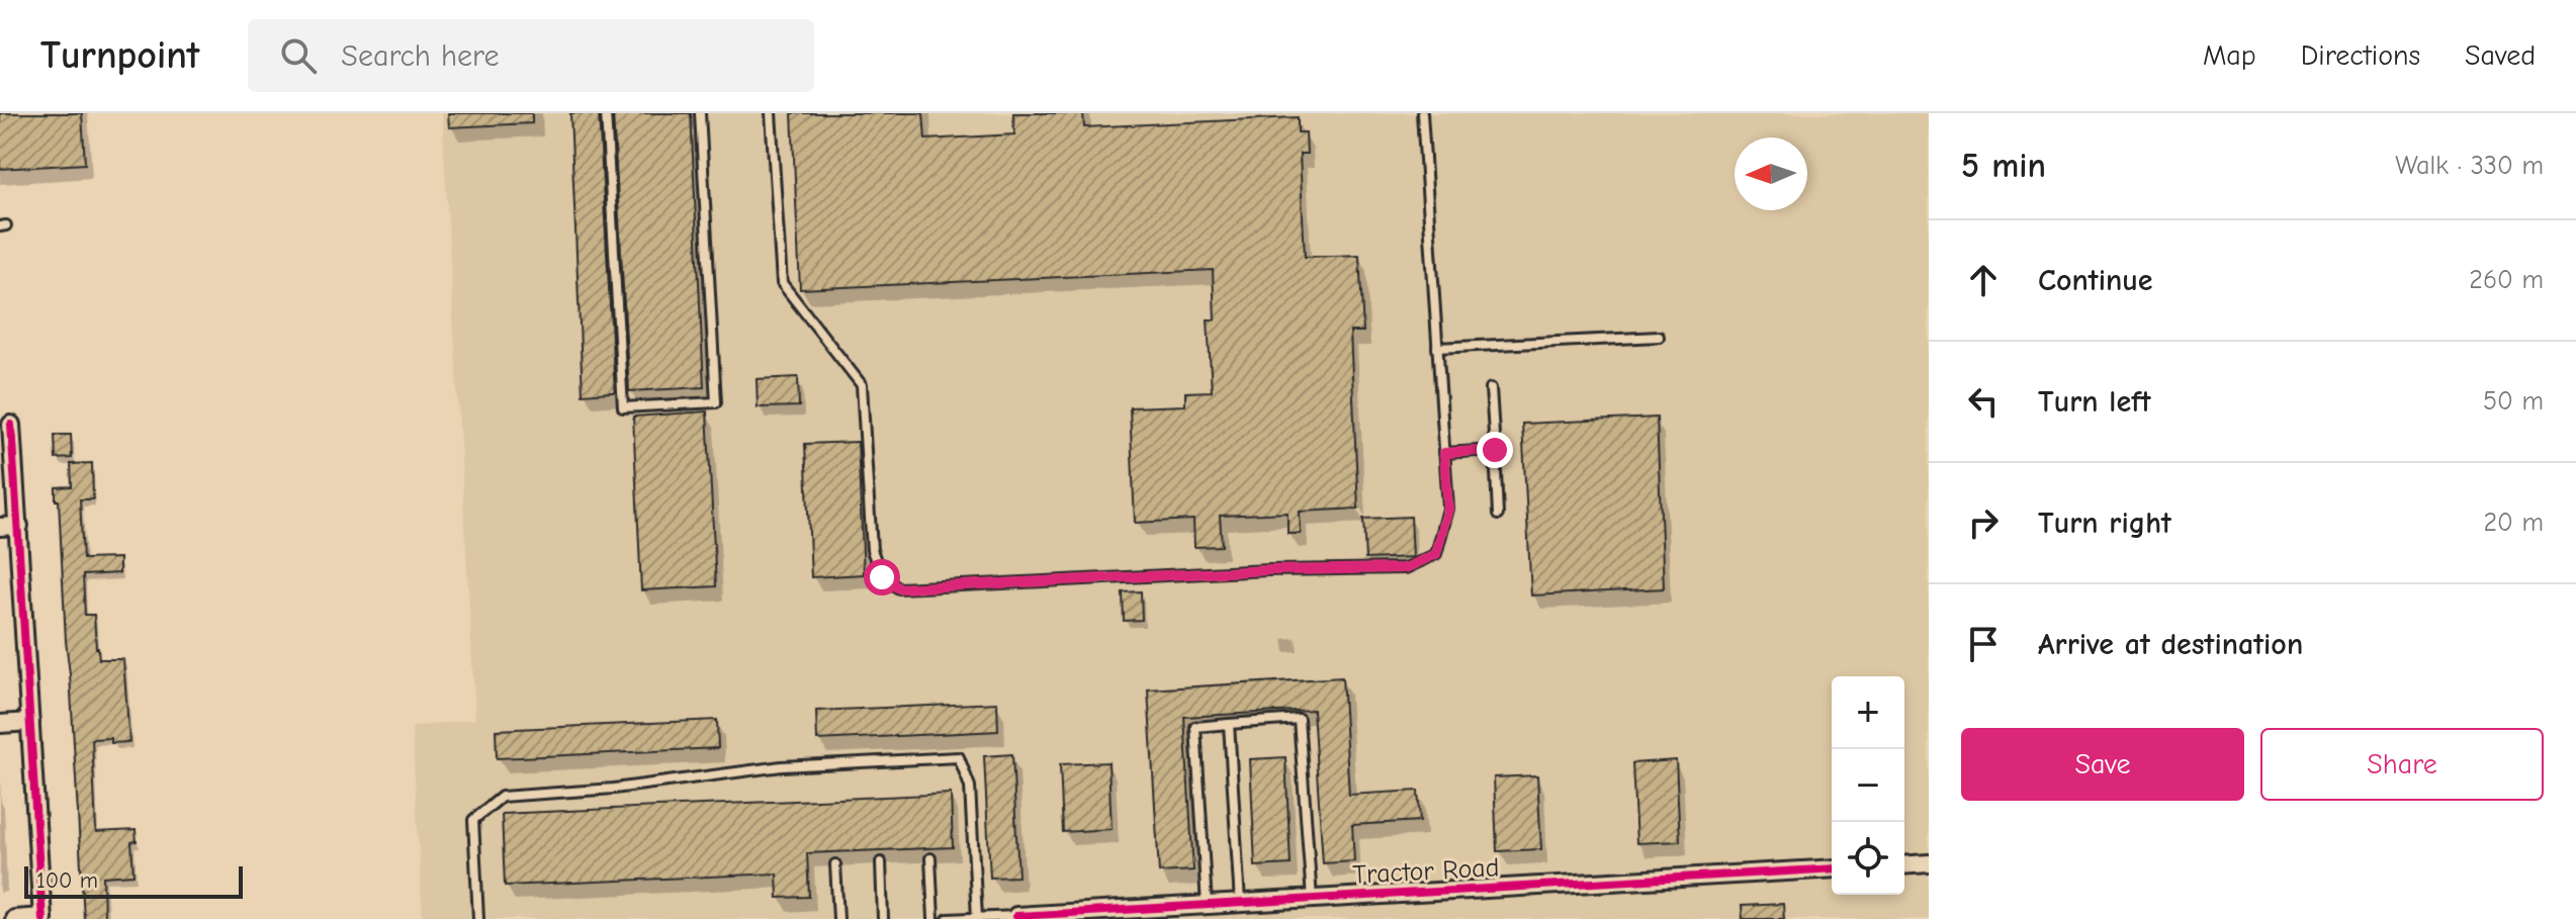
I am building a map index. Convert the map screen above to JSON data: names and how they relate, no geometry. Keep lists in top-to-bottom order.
{
  "streets": {
    "street": ["Tractor Road"]
  },
  "scale_bar": "100 m",
  "north": "left",
  "page": {
    "header": "Turnpoint",
    "search": "Search here",
    "nav": ["Map", "Directions", "Saved"],
    "heading": ["5 min", "Walk · 330 m"],
    "list": [
      ["Continue", "260 m"],
      ["Turn left", "50 m"],
      ["Turn right", "20 m"],
      "Arrive at destination"
    ],
    "map_buttons": ["+", "−"],
    "buttons": ["Save", "Share"],
    "scale": "100 m"
  }
}
